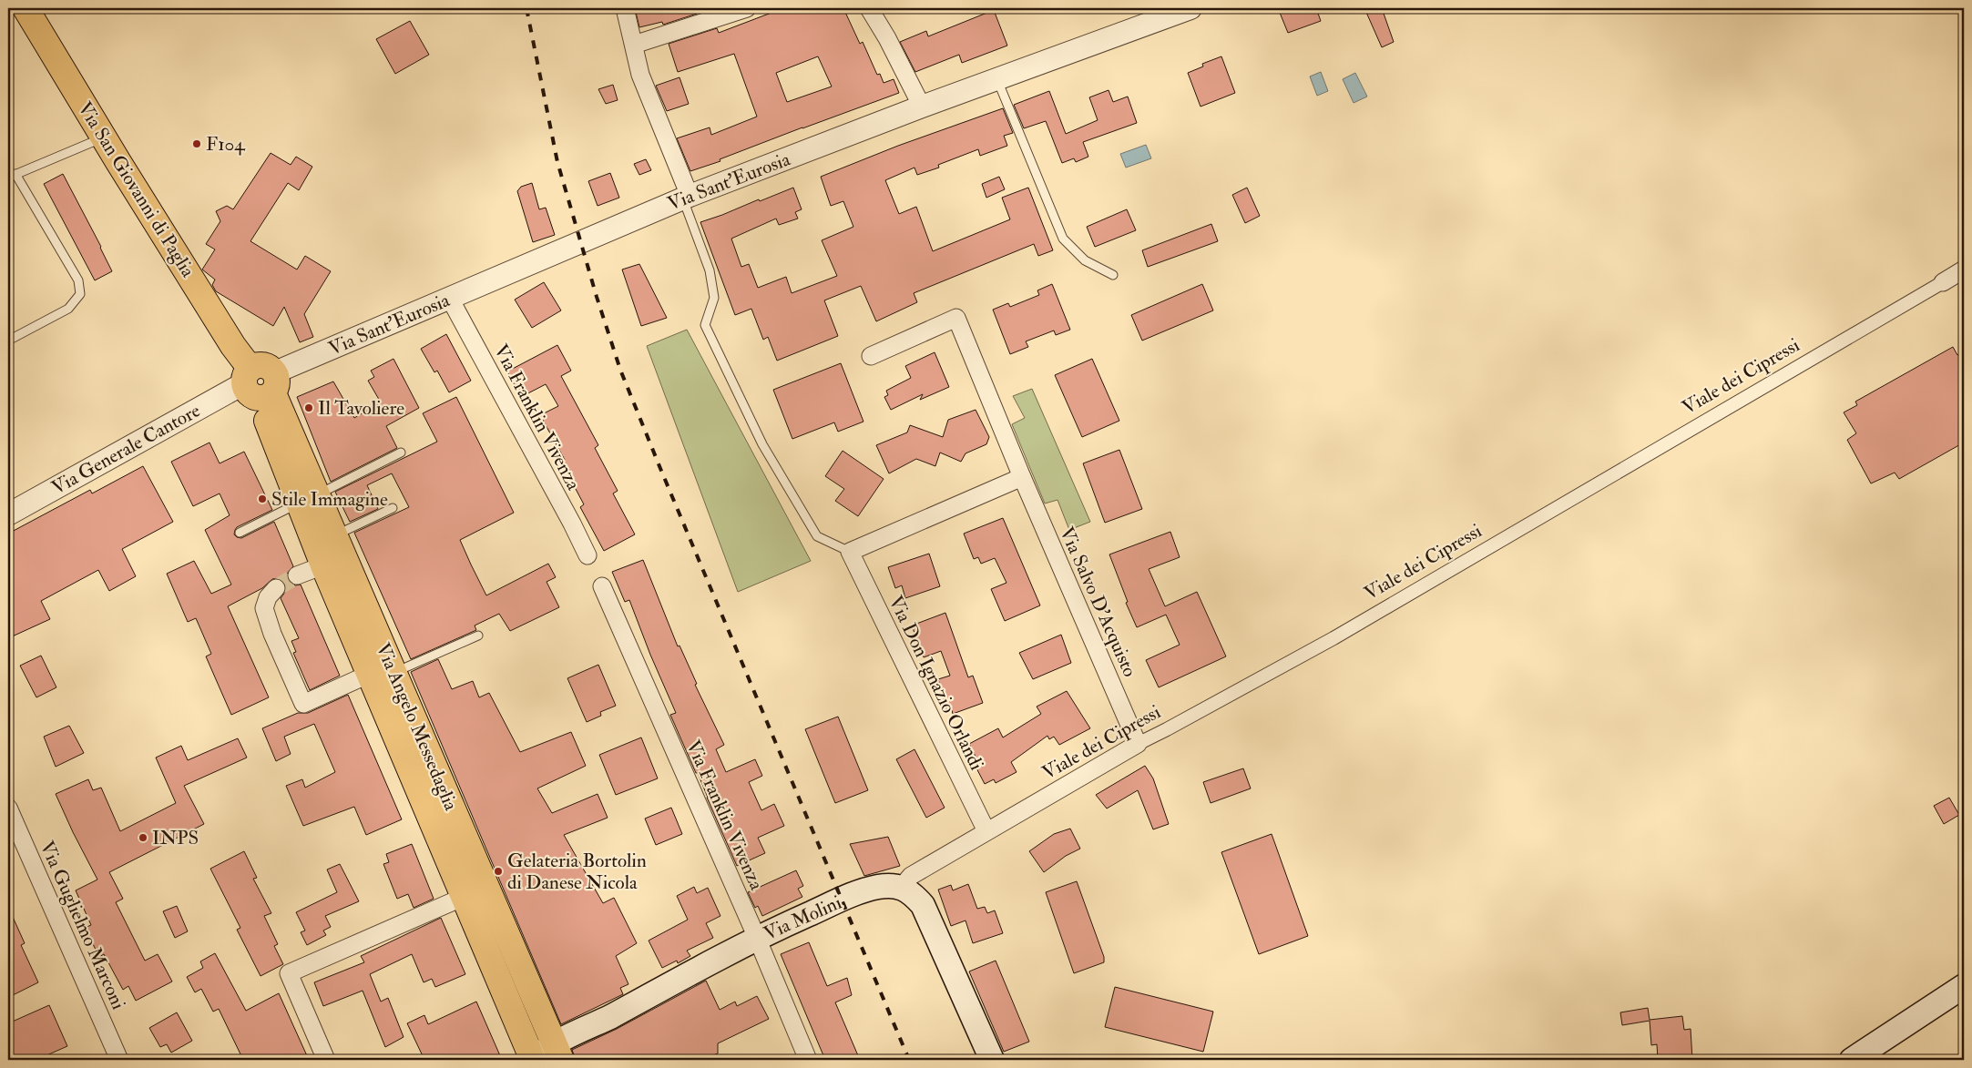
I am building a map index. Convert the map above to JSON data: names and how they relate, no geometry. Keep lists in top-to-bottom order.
{
  "streets": {
    "main road": ["Via San Giovanni di Paglia", "Via Angelo Messedaglia", "Via Molini"],
    "street": [
      "Via Sant'Eurosia",
      "Viale dei Cipressi",
      "Via Franklin Vivenza",
      "Via Generale Cantore",
      "Via Salvo D'Acquisto",
      "Via Don Ignazio Orlandi",
      "Via Guglielmo Marconi"
    ]
  },
  "crossings": [
    ["Via Sant'Eurosia", "Via San Giovanni di Paglia"],
    ["Via Sant'Eurosia", "Via Franklin Vivenza"],
    ["Via Sant'Eurosia", "Via Generale Cantore"],
    ["Via Sant'Eurosia", "Via Angelo Messedaglia"],
    ["Via San Giovanni di Paglia", "Via Generale Cantore"],
    ["Via San Giovanni di Paglia", "Via Angelo Messedaglia"],
    ["Viale dei Cipressi", "Via Salvo D'Acquisto"],
    ["Viale dei Cipressi", "Via Don Ignazio Orlandi"],
    ["Viale dei Cipressi", "Via Molini"],
    ["Via Franklin Vivenza", "Via Molini"],
    ["Via Generale Cantore", "Via Angelo Messedaglia"],
    ["Via Angelo Messedaglia", "Via Molini"]
  ],
  "places": [
    "F104",
    "Il Tavoliere",
    "Stile Immagine",
    "INPS",
    "Gelateria Bortolin di Danese Nicola"
  ]
}
